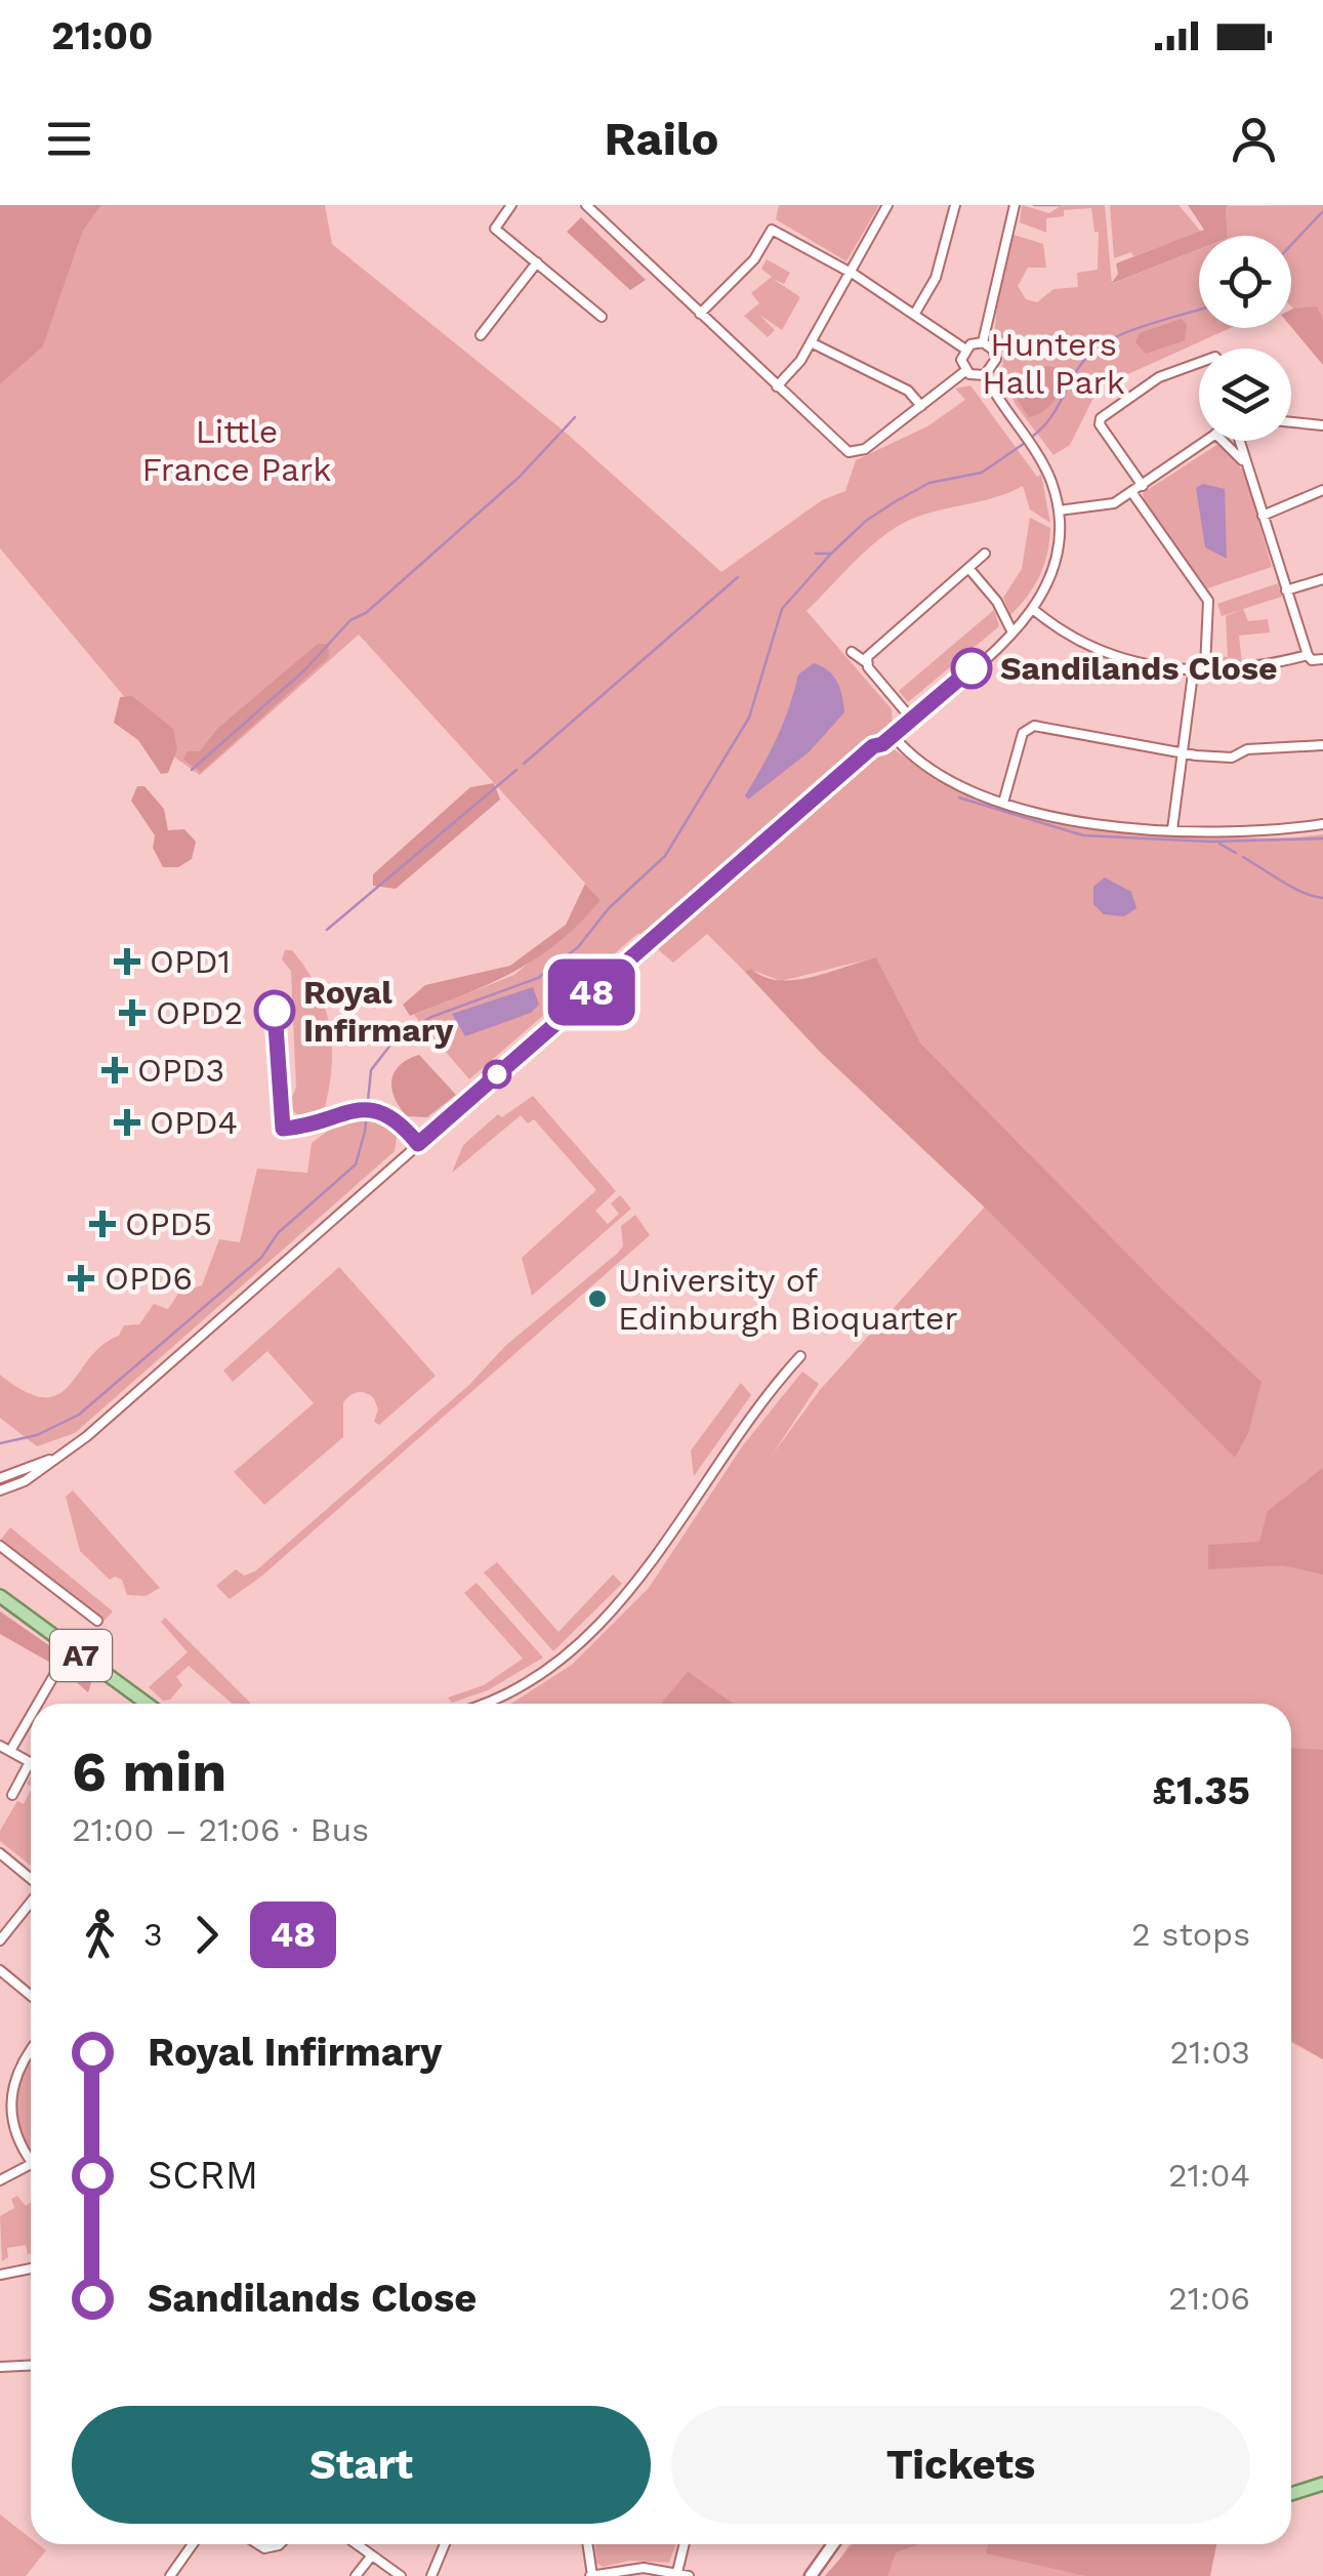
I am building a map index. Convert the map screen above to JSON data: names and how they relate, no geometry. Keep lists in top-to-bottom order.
{
  "streets": {
    "main road": ["A7"]
  },
  "parks": ["Hunters Hall Park", "Little France Park"],
  "places": {
    "other": ["Sandilands Close", "Royal Infirmary", "University of Edinburgh Bioquarter"],
    "health": [
      "OPD1",
      "OPD2",
      "OPD3",
      "OPD4",
      "OPD5",
      "OPD6"
    ]
  },
  "lines": ["bus line 48"],
  "page": {
    "status": "21:00",
    "header": "Railo",
    "on_map": "48",
    "heading": ["6 min", "21:00 – 21:06 · Bus", "£1.35"],
    "legs": ["3", "48", "2 stops"],
    "list": [
      {
        "name": "Royal Infirmary",
        "value": "21:03"
      },
      {
        "name": "SCRM",
        "value": "21:04"
      },
      {
        "name": "Sandilands Close",
        "value": "21:06"
      }
    ],
    "buttons": ["Start", "Tickets"]
  }
}
